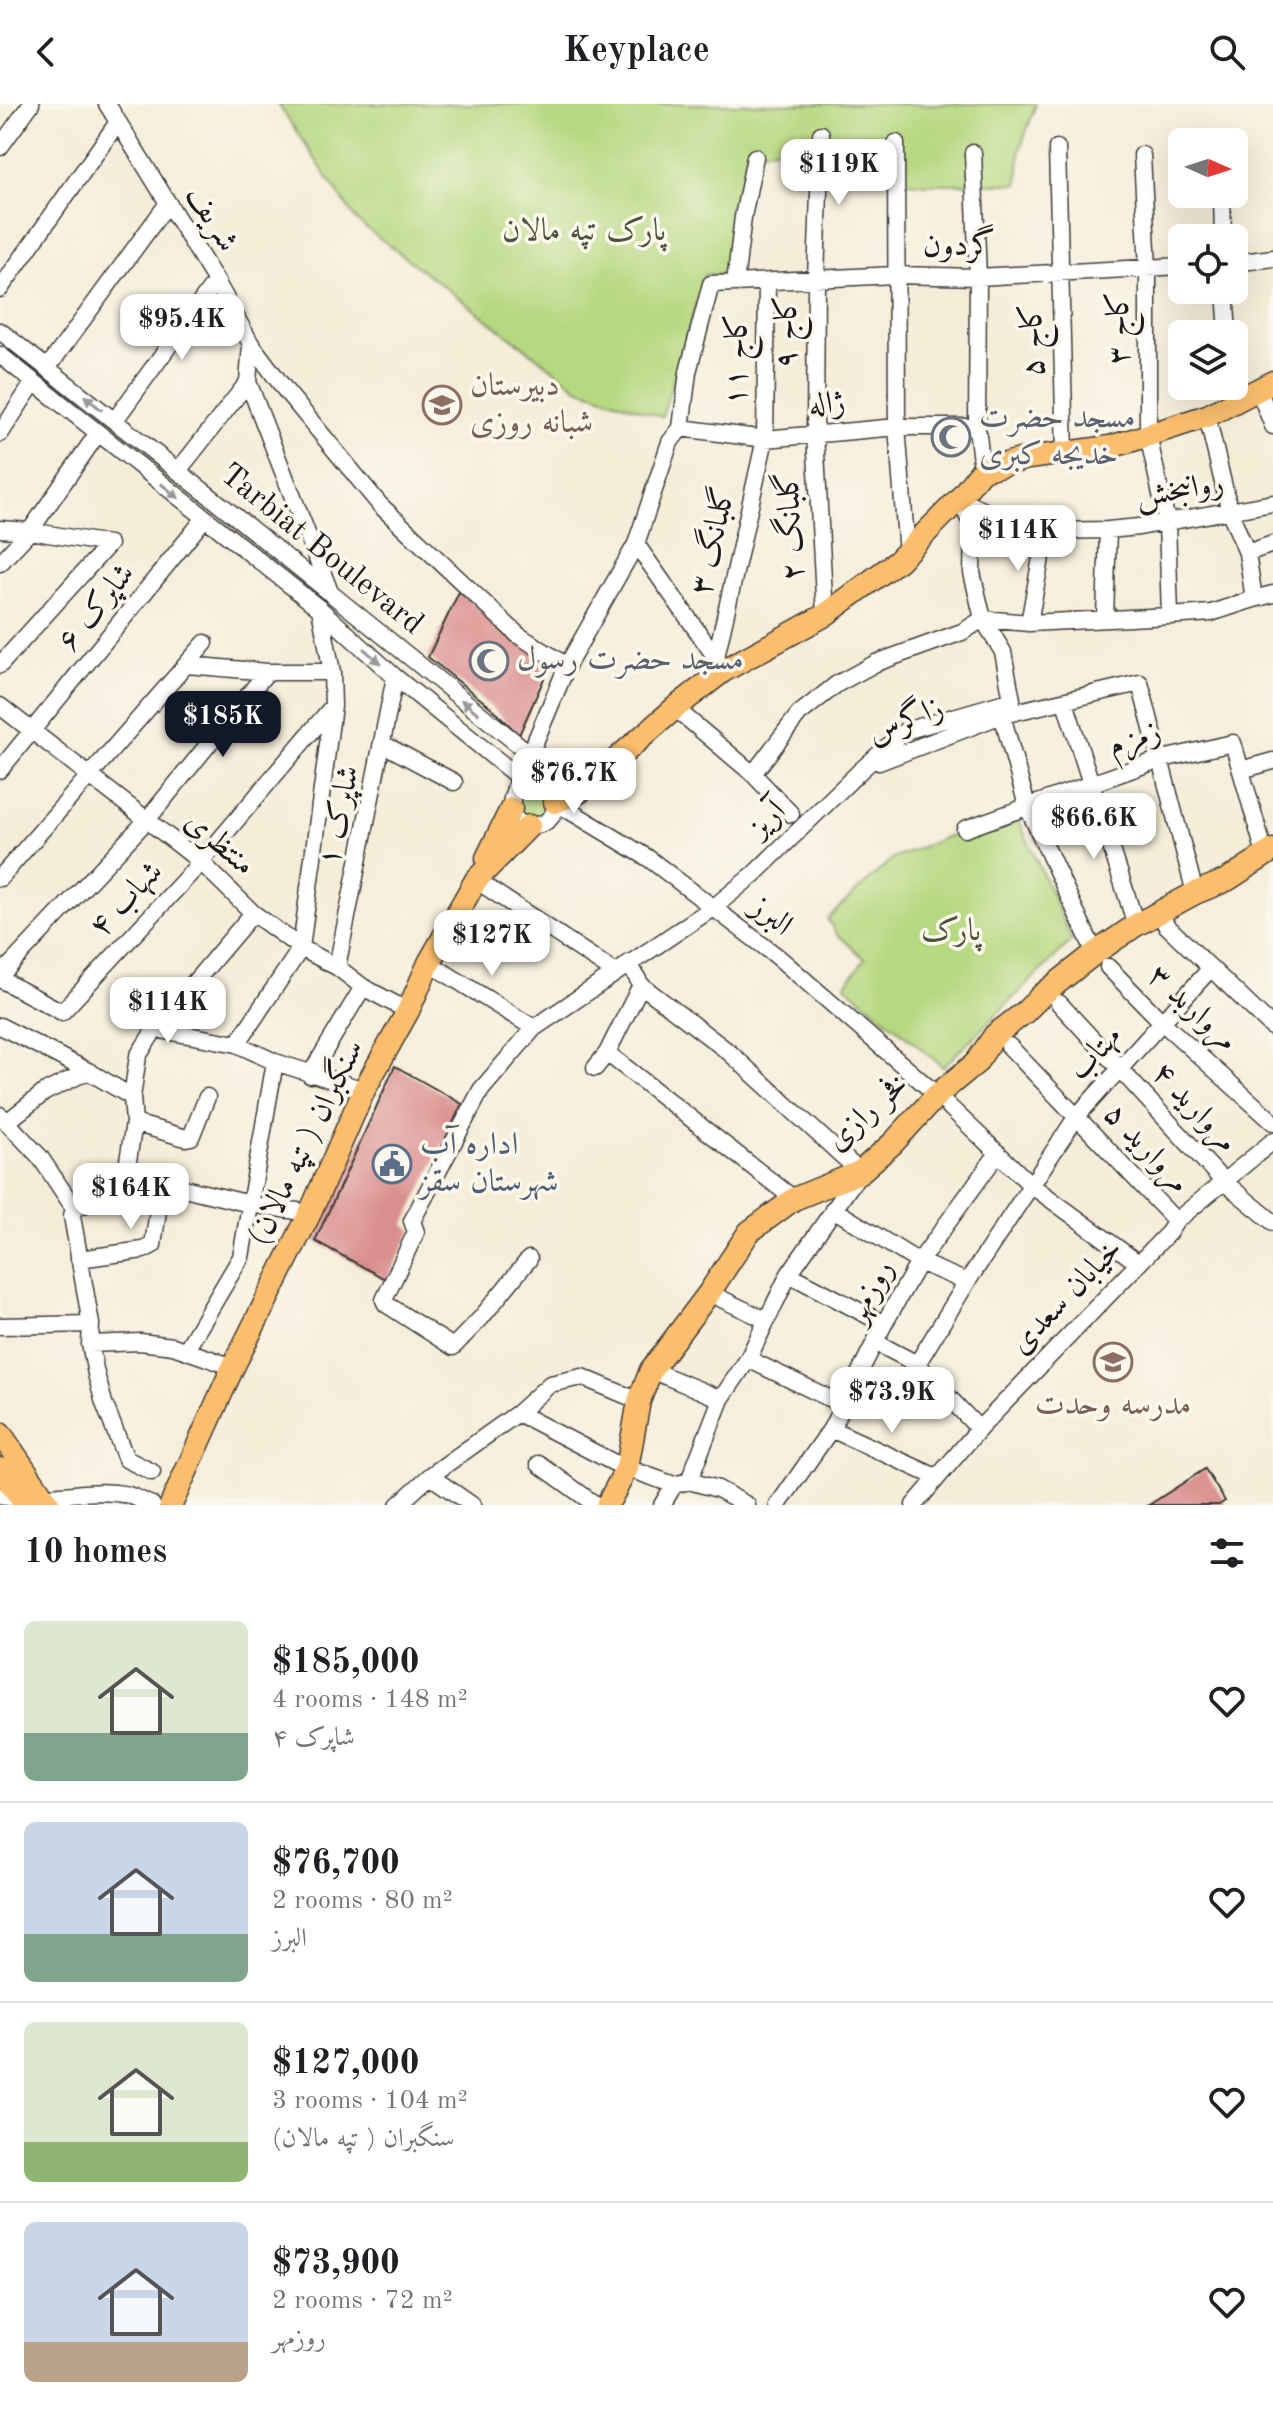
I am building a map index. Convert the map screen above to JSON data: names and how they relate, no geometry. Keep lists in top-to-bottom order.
{
  "streets": {
    "main road": ["فخر رازی", "سنگبران ( تپه مالان)"],
    "street": [
      "شریف",
      "گردون",
      "کاج ۳",
      "کاج ۹",
      "کاج ۵",
      "کاج ۱۱",
      "ژاله",
      "روانبخش",
      "گلبانگ ۲",
      "گلبانگ ۳",
      "Tarbiat Boulevard",
      "شاپرک ۶",
      "زاگرس",
      "زمزم",
      "شاپرک ۱",
      "آریز",
      "منتظری",
      "شهاب ۴",
      "البرز",
      "مرواربد ۳",
      "مهتاب",
      "مروارید ۴",
      "مروارید ۵",
      "روزمهر",
      "خیابان سعدی"
    ]
  },
  "crossings": [
    ["گردون", "کاج ۳"],
    ["گردون", "کاج ۹"],
    ["گردون", "کاج ۵"],
    ["گردون", "کاج ۱۱"],
    ["کاج ۳", "روانبخش"],
    ["کاج ۹", "ژاله"],
    ["کاج ۹", "گلبانگ ۲"],
    ["کاج ۱۱", "ژاله"],
    ["کاج ۱۱", "گلبانگ ۳"],
    ["ژاله", "گلبانگ ۲"],
    ["ژاله", "گلبانگ ۳"],
    ["Tarbiat Boulevard", "شاپرک ۶"],
    ["Tarbiat Boulevard", "شاپرک ۱"],
    ["Tarbiat Boulevard", "البرز"],
    ["Tarbiat Boulevard", "سنگبران ( تپه مالان)"],
    ["شاپرک ۶", "منتظری"],
    ["زاگرس", "زمزم"],
    ["زاگرس", "آریز"],
    ["زاگرس", "مرواربد ۳"],
    ["زمزم", "مرواربد ۳"],
    ["شاپرک ۱", "منتظری"],
    ["آریز", "البرز"],
    ["منتظری", "شهاب ۴"],
    ["منتظری", "سنگبران ( تپه مالان)"],
    ["البرز", "مهتاب"],
    ["البرز", "فخر رازی"],
    ["البرز", "سنگبران ( تپه مالان)"],
    ["البرز", "روزمهر"],
    ["البرز", "خیابان سعدی"],
    ["مرواربد ۳", "مهتاب"],
    ["مرواربد ۳", "فخر رازی"],
    ["مهتاب", "مروارید ۴"],
    ["مهتاب", "مروارید ۵"],
    ["مروارید ۴", "خیابان سعدی"],
    ["مروارید ۵", "خیابان سعدی"]
  ],
  "parks": ["پارک تپه مالان", "پارک"],
  "places": {
    "school or university": ["دبیرستان شبانه روزی", "مدرسه وحدت"],
    "mosque": ["مسجد حضرت خدیجه کبری", "مسجد حضرت رسول"],
    "public building": ["اداره آب شهرستان سقز"]
  },
  "north": "right",
  "page": {
    "header": "Keyplace",
    "price": [
      "$119K",
      "$95.4K",
      "$114K",
      "$185K",
      "$76.7K",
      "$66.6K",
      "$127K",
      "$114K",
      "$164K",
      "$73.9K"
    ],
    "heading": "10 homes",
    "list": [
      {
        "name": "$185,000",
        "note": "4 rooms · 148 m² · شاپرک ۴"
      },
      {
        "name": "$76,700",
        "note": "2 rooms · 80 m² · البرز"
      },
      {
        "name": "$127,000",
        "note": "3 rooms · 104 m² · سنگبران ( تپه مالان)"
      },
      {
        "name": "$73,900",
        "note": "2 rooms · 72 m² · روزمهر"
      }
    ]
  }
}
